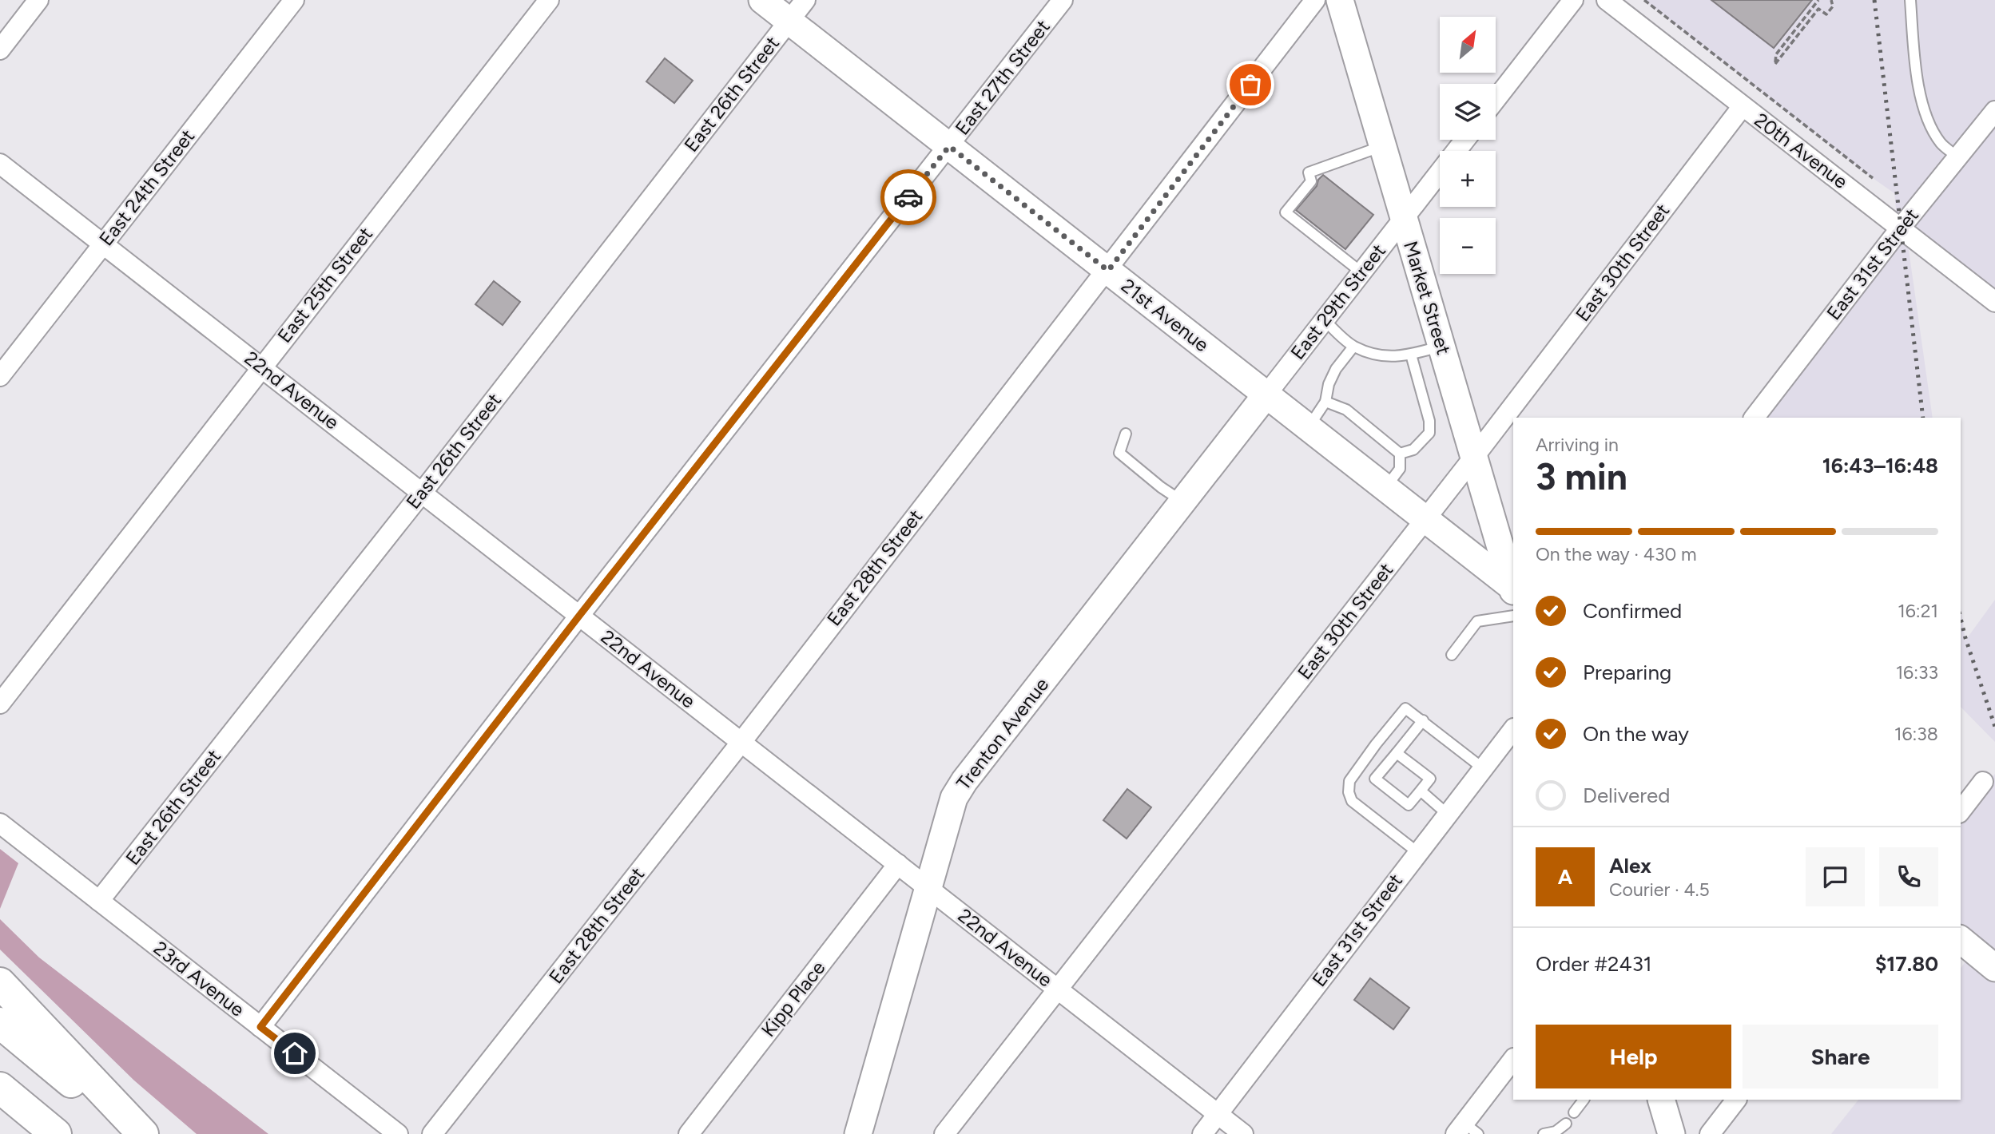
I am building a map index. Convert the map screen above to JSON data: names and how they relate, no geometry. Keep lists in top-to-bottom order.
{
  "streets": {
    "street": [
      "East 27th Street",
      "East 26th Street",
      "20th Avenue",
      "East 24th Street",
      "East 30th Street",
      "East 31st Street",
      "East 25th Street",
      "Market Street",
      "East 29th Street",
      "21st Avenue",
      "22nd Avenue",
      "East 28th Street",
      "Trenton Avenue",
      "23rd Avenue",
      "Kipp Place"
    ]
  },
  "crossings": [
    ["East 27th Street", "21st Avenue"],
    ["East 27th Street", "22nd Avenue"],
    ["East 27th Street", "23rd Avenue"],
    ["East 26th Street", "21st Avenue"],
    ["East 26th Street", "22nd Avenue"],
    ["East 26th Street", "23rd Avenue"],
    ["20th Avenue", "East 30th Street"],
    ["20th Avenue", "East 31st Street"],
    ["East 24th Street", "22nd Avenue"],
    ["East 30th Street", "Market Street"],
    ["East 30th Street", "21st Avenue"],
    ["East 30th Street", "22nd Avenue"],
    ["East 31st Street", "22nd Avenue"],
    ["East 25th Street", "22nd Avenue"],
    ["Market Street", "East 29th Street"],
    ["Market Street", "21st Avenue"],
    ["East 29th Street", "21st Avenue"],
    ["East 29th Street", "Trenton Avenue"],
    ["21st Avenue", "East 28th Street"],
    ["21st Avenue", "Trenton Avenue"],
    ["22nd Avenue", "East 28th Street"],
    ["22nd Avenue", "Trenton Avenue"],
    ["22nd Avenue", "Kipp Place"]
  ],
  "north": "top right",
  "page": {
    "map_buttons": ["+", "−"],
    "heading": ["3 min", "Arriving in", "16:43–16:48"],
    "panel": [
      "Alex",
      "Courier · 4.5",
      "Order #2431",
      "$17.80"
    ],
    "bar": "On the way · 430 m",
    "list": [
      ["Confirmed", "16:21"],
      ["Preparing", "16:33"],
      ["On the way", "16:38"],
      "Delivered"
    ],
    "round": "A",
    "buttons": ["Help", "Share"]
  }
}
